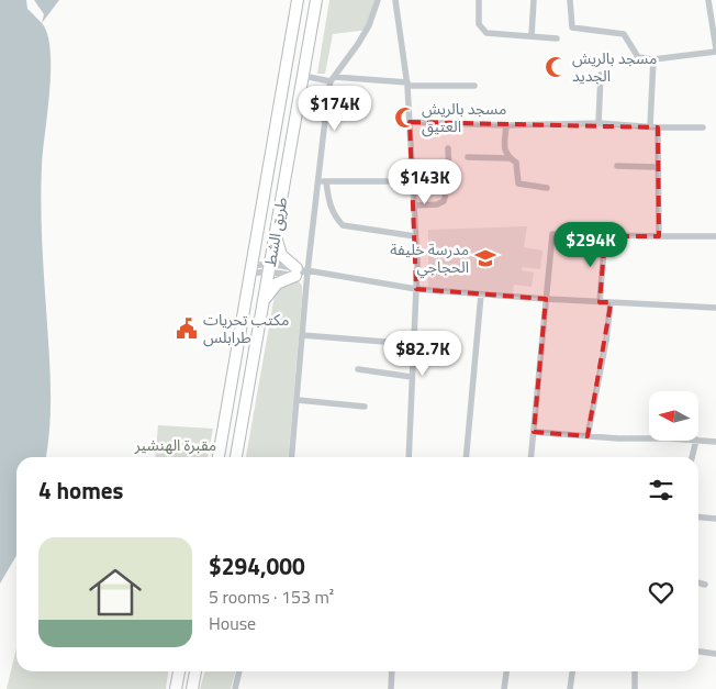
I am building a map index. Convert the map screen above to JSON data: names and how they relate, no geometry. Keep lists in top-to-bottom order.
{
  "streets": {
    "highway": ["طريق الشط"]
  },
  "parks": ["مقبرة الهنشير"],
  "places": {
    "mosque": ["مسجد بالريش الجديد", "مسجد بالريش العتيق"],
    "school or university": ["مدرسة خليفة الحجاجي"],
    "public building": ["مكتب تحريات طرابلس"]
  },
  "north": "left",
  "page": {
    "price": [
      "$174K",
      "$143K",
      "$294K",
      "$82.7K"
    ],
    "heading": "4 homes",
    "list": [
      {
        "name": "$294,000",
        "note": "5 rooms · 153 m² · House"
      }
    ]
  }
}
